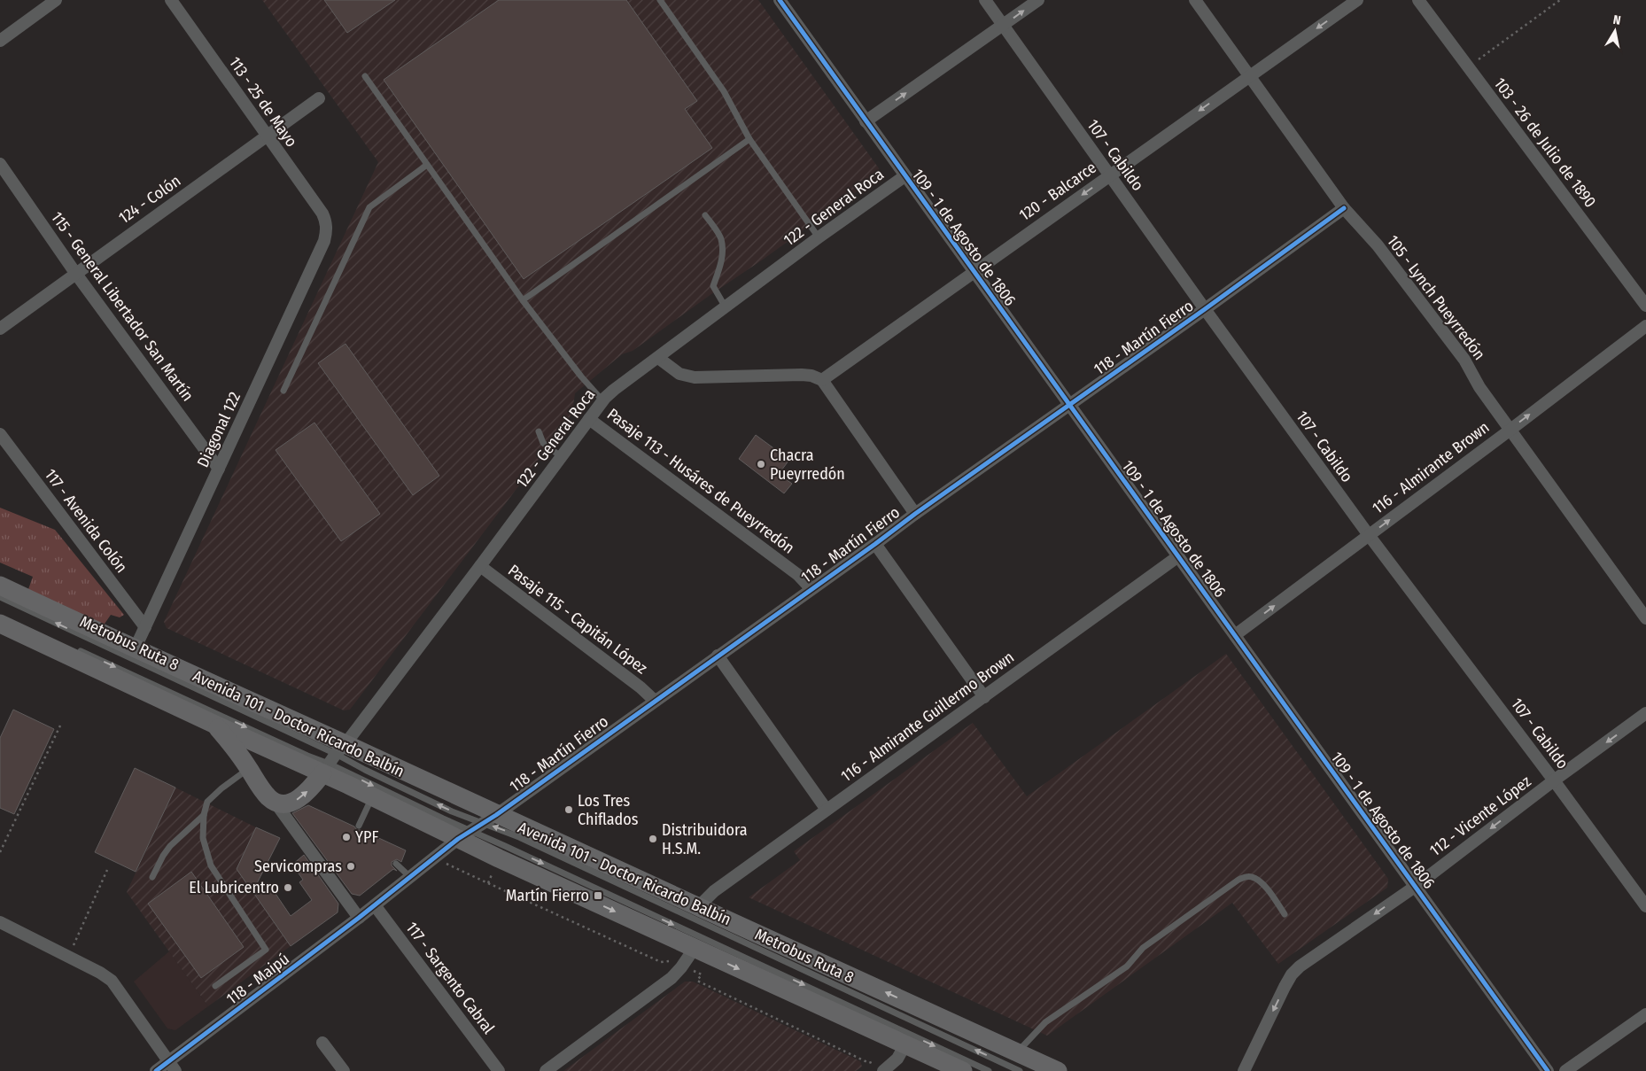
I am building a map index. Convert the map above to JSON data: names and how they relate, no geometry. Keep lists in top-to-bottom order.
{
  "streets": {
    "main road": ["Avenida 101 - Doctor Ricardo Balbín"],
    "street": [
      "113 - 25 de Mayo",
      "103 - 26 de Julio de 1890",
      "107 - Cabildo",
      "120 - Balcarce",
      "124 - Colón",
      "122 - General Roca",
      "109 - 1 de Agosto de 1806",
      "105 - Lynch Pueyrredón",
      "115 - General Libertador San Martín",
      "118 - Martín Fierro",
      "Diagonal 122",
      "116 - Almirante Brown",
      "Pasaje 113 - Husáres de Pueyrredón",
      "117 - Avenida Colón",
      "Pasaje 115 - Capitán López",
      "116 - Almirante Guillermo Brown",
      "112 - Vicente López",
      "117 - Sargento Cabral",
      "118 - Maipú"
    ],
    "lane": ["Metrobus Ruta 8"]
  },
  "crossings": [
    ["113 - 25 de Mayo", "124 - Colón"],
    ["113 - 25 de Mayo", "Diagonal 122"],
    ["107 - Cabildo", "120 - Balcarce"],
    ["107 - Cabildo", "118 - Martín Fierro"],
    ["107 - Cabildo", "116 - Almirante Brown"],
    ["107 - Cabildo", "112 - Vicente López"],
    ["120 - Balcarce", "109 - 1 de Agosto de 1806"],
    ["120 - Balcarce", "105 - Lynch Pueyrredón"],
    ["124 - Colón", "115 - General Libertador San Martín"],
    ["122 - General Roca", "109 - 1 de Agosto de 1806"],
    ["122 - General Roca", "Pasaje 113 - Husáres de Pueyrredón"],
    ["122 - General Roca", "Pasaje 115 - Capitán López"],
    ["122 - General Roca", "Metrobus Ruta 8"],
    ["122 - General Roca", "Avenida 101 - Doctor Ricardo Balbín"],
    ["109 - 1 de Agosto de 1806", "118 - Martín Fierro"],
    ["109 - 1 de Agosto de 1806", "116 - Almirante Brown"],
    ["109 - 1 de Agosto de 1806", "116 - Almirante Guillermo Brown"],
    ["109 - 1 de Agosto de 1806", "112 - Vicente López"],
    ["105 - Lynch Pueyrredón", "118 - Martín Fierro"],
    ["105 - Lynch Pueyrredón", "116 - Almirante Brown"],
    ["115 - General Libertador San Martín", "Diagonal 122"],
    ["118 - Martín Fierro", "Pasaje 113 - Husáres de Pueyrredón"],
    ["118 - Martín Fierro", "Pasaje 115 - Capitán López"],
    ["118 - Martín Fierro", "Metrobus Ruta 8"],
    ["118 - Martín Fierro", "Avenida 101 - Doctor Ricardo Balbín"],
    ["118 - Martín Fierro", "117 - Sargento Cabral"],
    ["118 - Martín Fierro", "118 - Maipú"],
    ["Diagonal 122", "117 - Avenida Colón"],
    ["Diagonal 122", "Avenida 101 - Doctor Ricardo Balbín"],
    ["Metrobus Ruta 8", "Avenida 101 - Doctor Ricardo Balbín"],
    ["116 - Almirante Guillermo Brown", "Avenida 101 - Doctor Ricardo Balbín"],
    ["117 - Sargento Cabral", "118 - Maipú"]
  ],
  "one_way": ["120 - Balcarce", "116 - Almirante Brown", "112 - Vicente López"],
  "places": {
    "other": [
      "Chacra Pueyrredón",
      "Los Tres Chiflados",
      "YPF",
      "Distribuidora H.S.M.",
      "Servicompras",
      "El Lubricentro"
    ],
    "transit": ["Martín Fierro"]
  },
  "north": "top"
}
